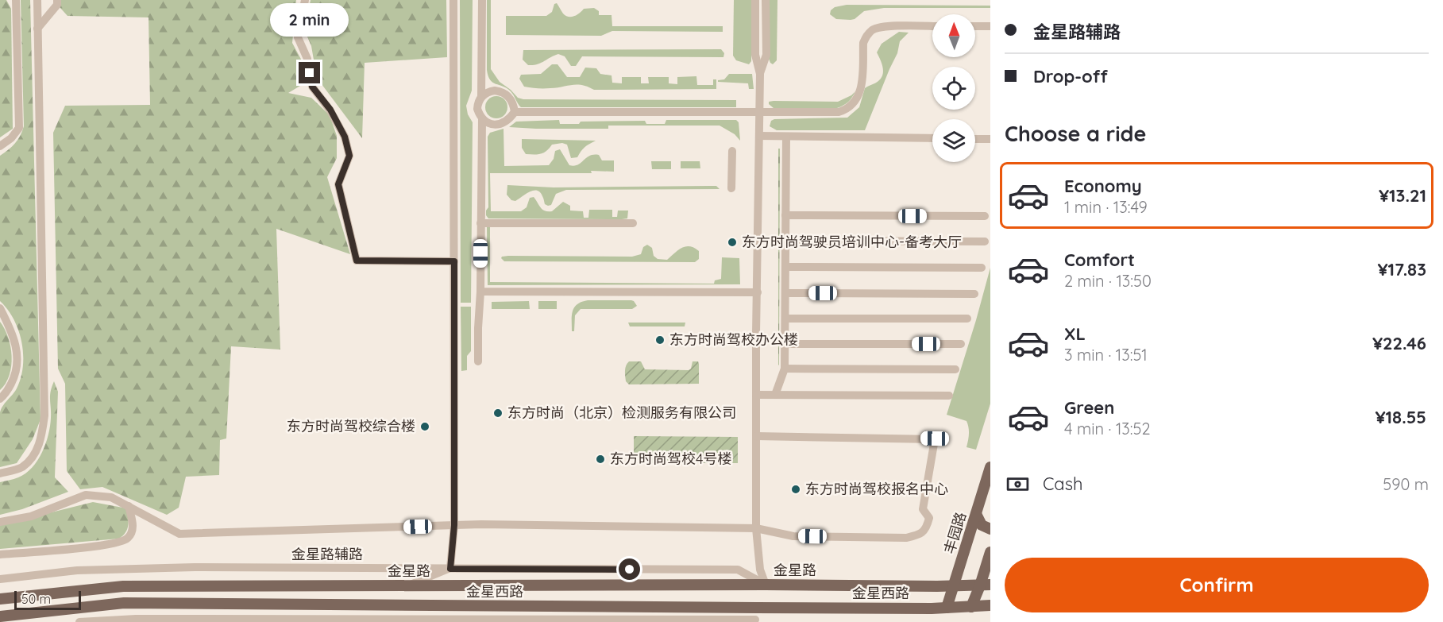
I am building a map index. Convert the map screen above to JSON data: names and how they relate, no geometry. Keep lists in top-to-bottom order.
{
  "streets": {
    "main road": ["丰园路", "金星路", "金星西路"],
    "street": ["金星路辅路"]
  },
  "crossings": [
    ["丰园路", "金星路"],
    ["丰园路", "金星西路"],
    ["金星路辅路", "金星路"]
  ],
  "places": [
    "东方时尚驾驶员培训中心-备考大厅",
    "东方时尚驾校办公楼",
    "东方时尚（北京）检测服务有限公司",
    "东方时尚驾校综合楼",
    "东方时尚驾校4号楼",
    "东方时尚驾校报名中心"
  ],
  "scale_bar": "50 m",
  "north": "top",
  "page": {
    "banner": ["金星路辅路", "Drop-off"],
    "bubble": "2 min",
    "heading": "Choose a ride",
    "list": [
      {
        "name": "Economy",
        "note": "1 min · 13:49",
        "value": "¥13.21"
      },
      {
        "name": "Comfort",
        "note": "2 min · 13:50",
        "value": "¥17.83"
      },
      {
        "name": "XL",
        "note": "3 min · 13:51",
        "value": "¥22.46"
      },
      {
        "name": "Green",
        "note": "4 min · 13:52",
        "value": "¥18.55"
      }
    ],
    "pay": ["Cash", "590 m"],
    "buttons": "Confirm",
    "scale": "50 m"
  }
}
